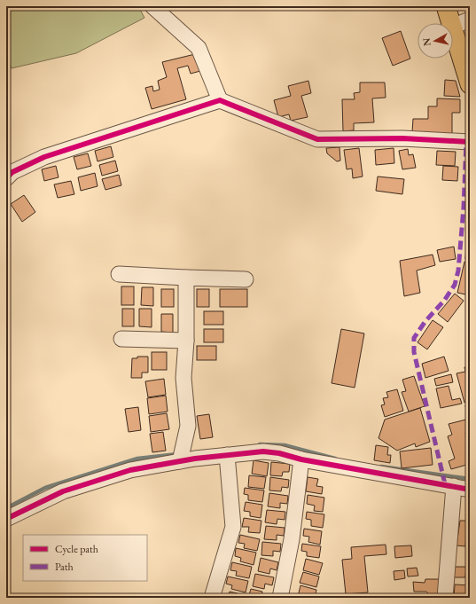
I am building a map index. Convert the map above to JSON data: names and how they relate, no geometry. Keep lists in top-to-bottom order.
{
  "legend": ["Cycle path", "Path"],
  "north": "left"
}
